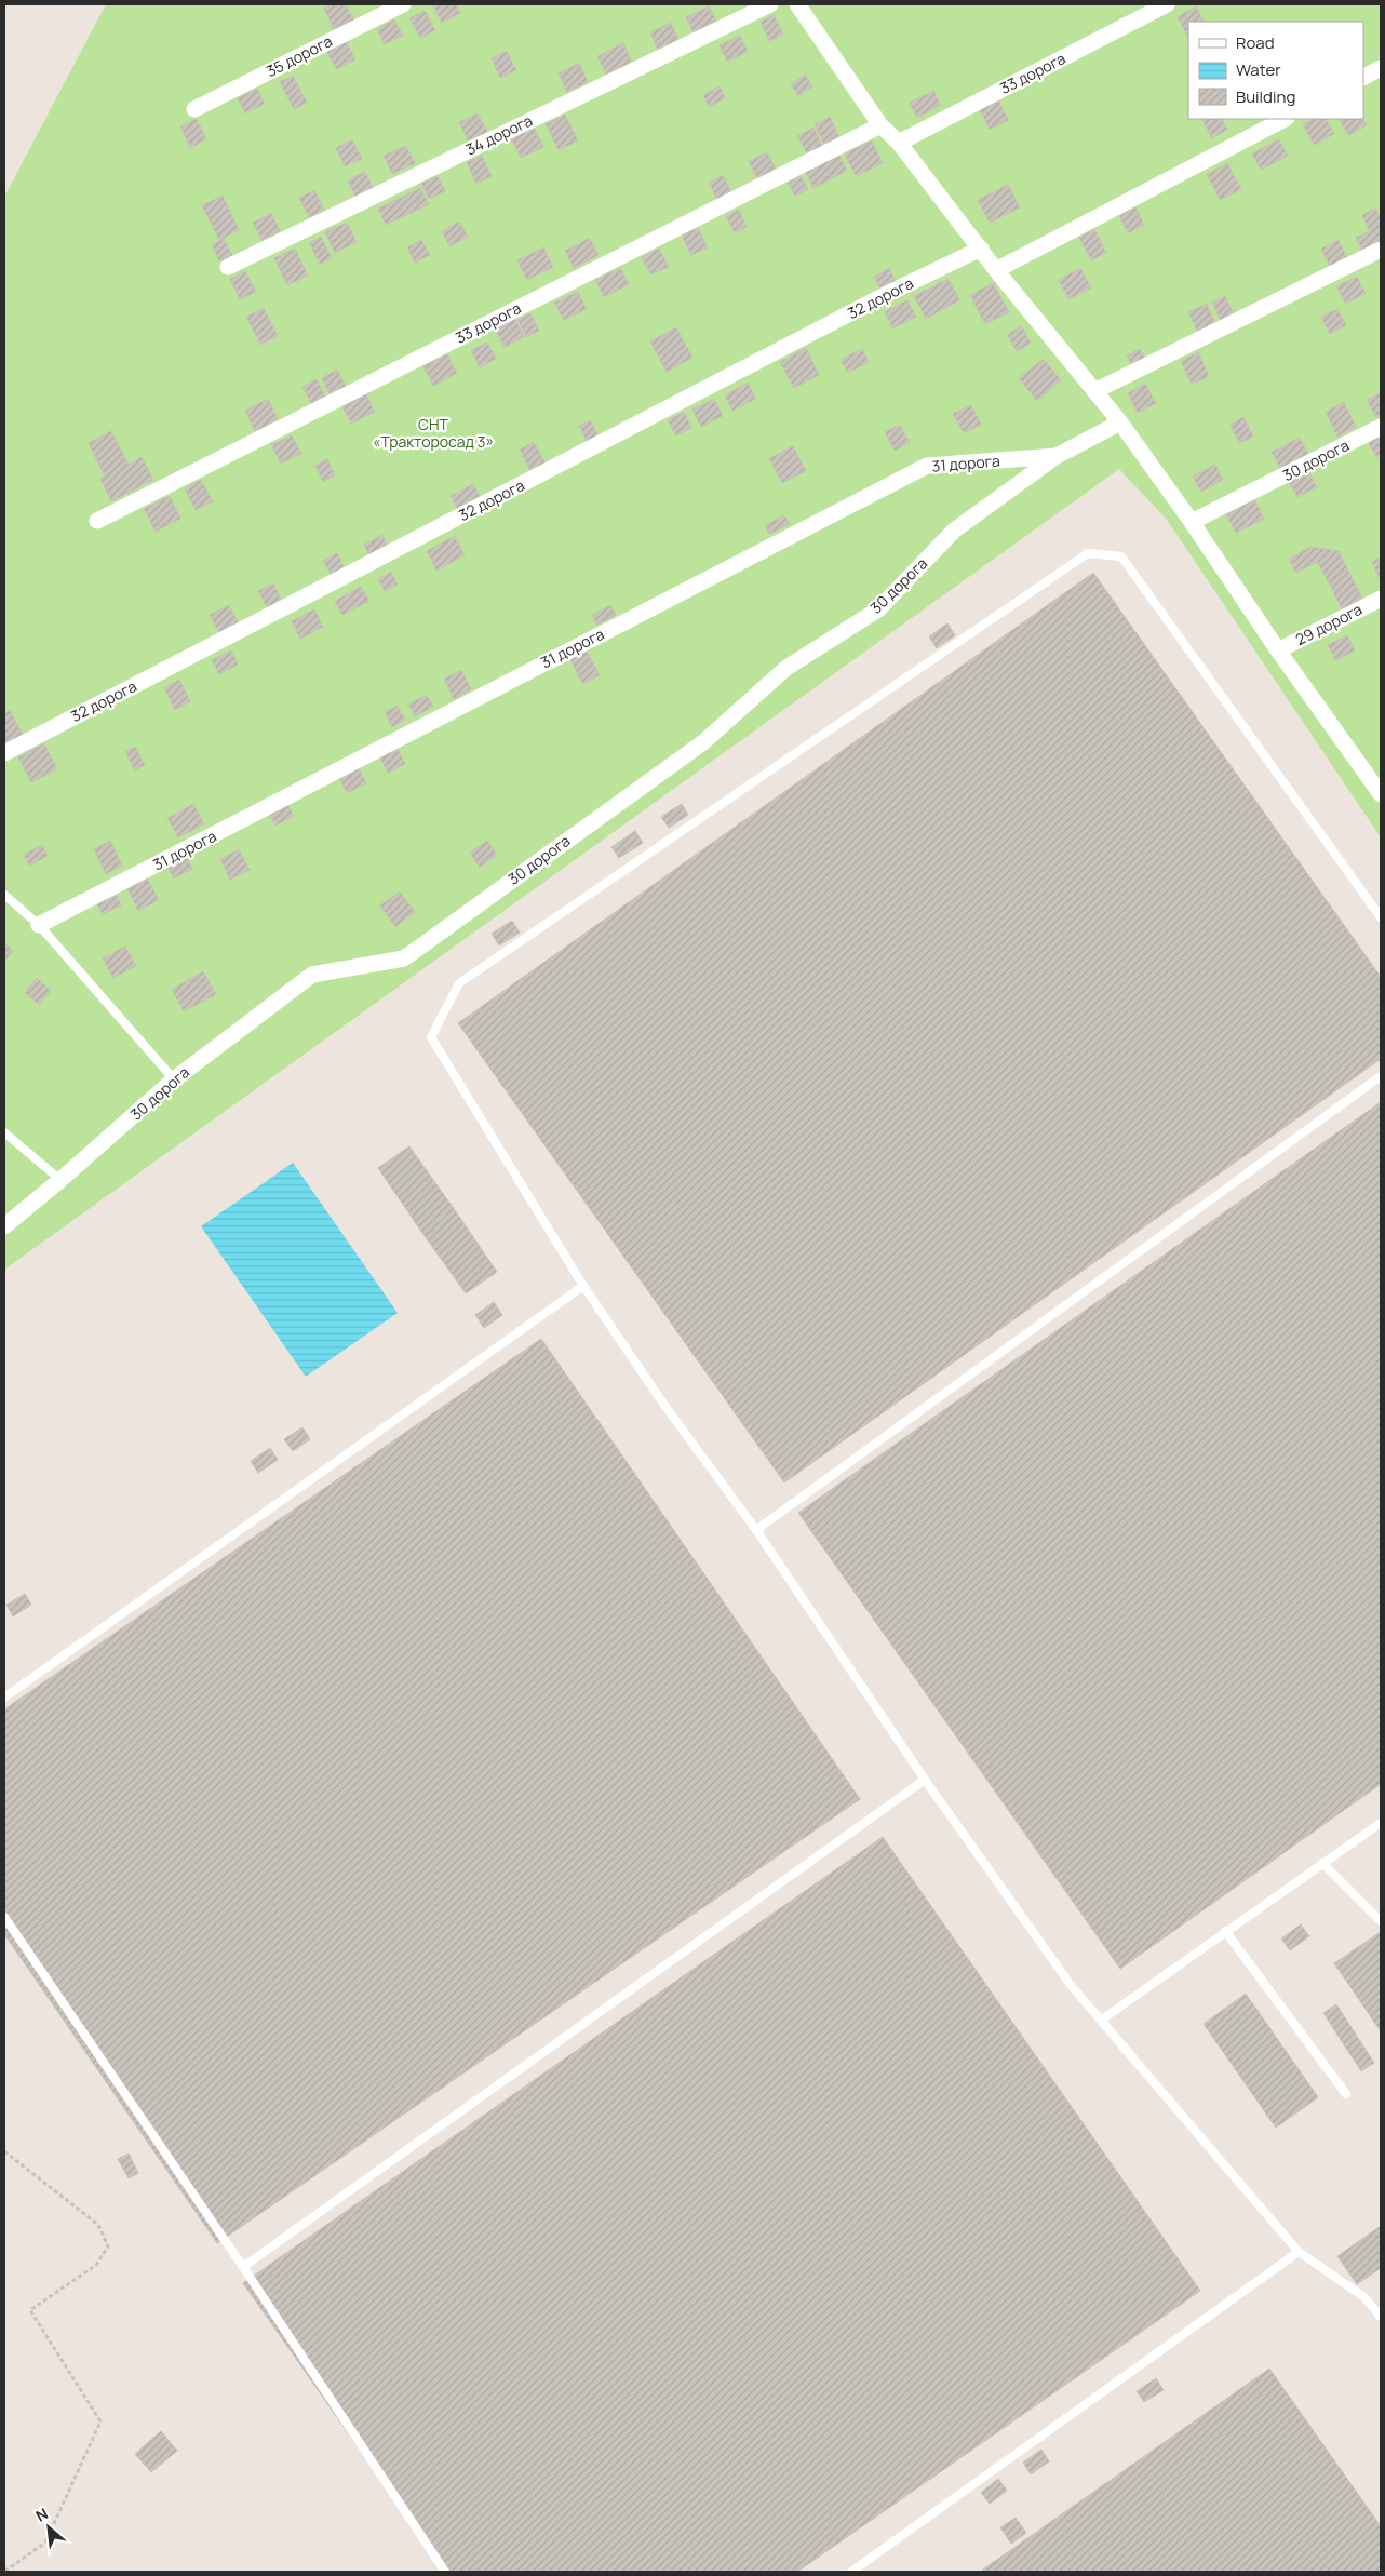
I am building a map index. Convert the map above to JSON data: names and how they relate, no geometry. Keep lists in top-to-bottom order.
{
  "streets": {
    "street": [
      "35 дорога",
      "33 дорога",
      "34 дорога",
      "32 дорога",
      "30 дорога",
      "31 дорога",
      "29 дорога"
    ]
  },
  "crossings": [
    ["30 дорога", "31 дорога"]
  ],
  "parks": ["СНТ «Тракторосад 3»"],
  "legend": ["Road", "Water", "Building"],
  "north": "top left"
}
